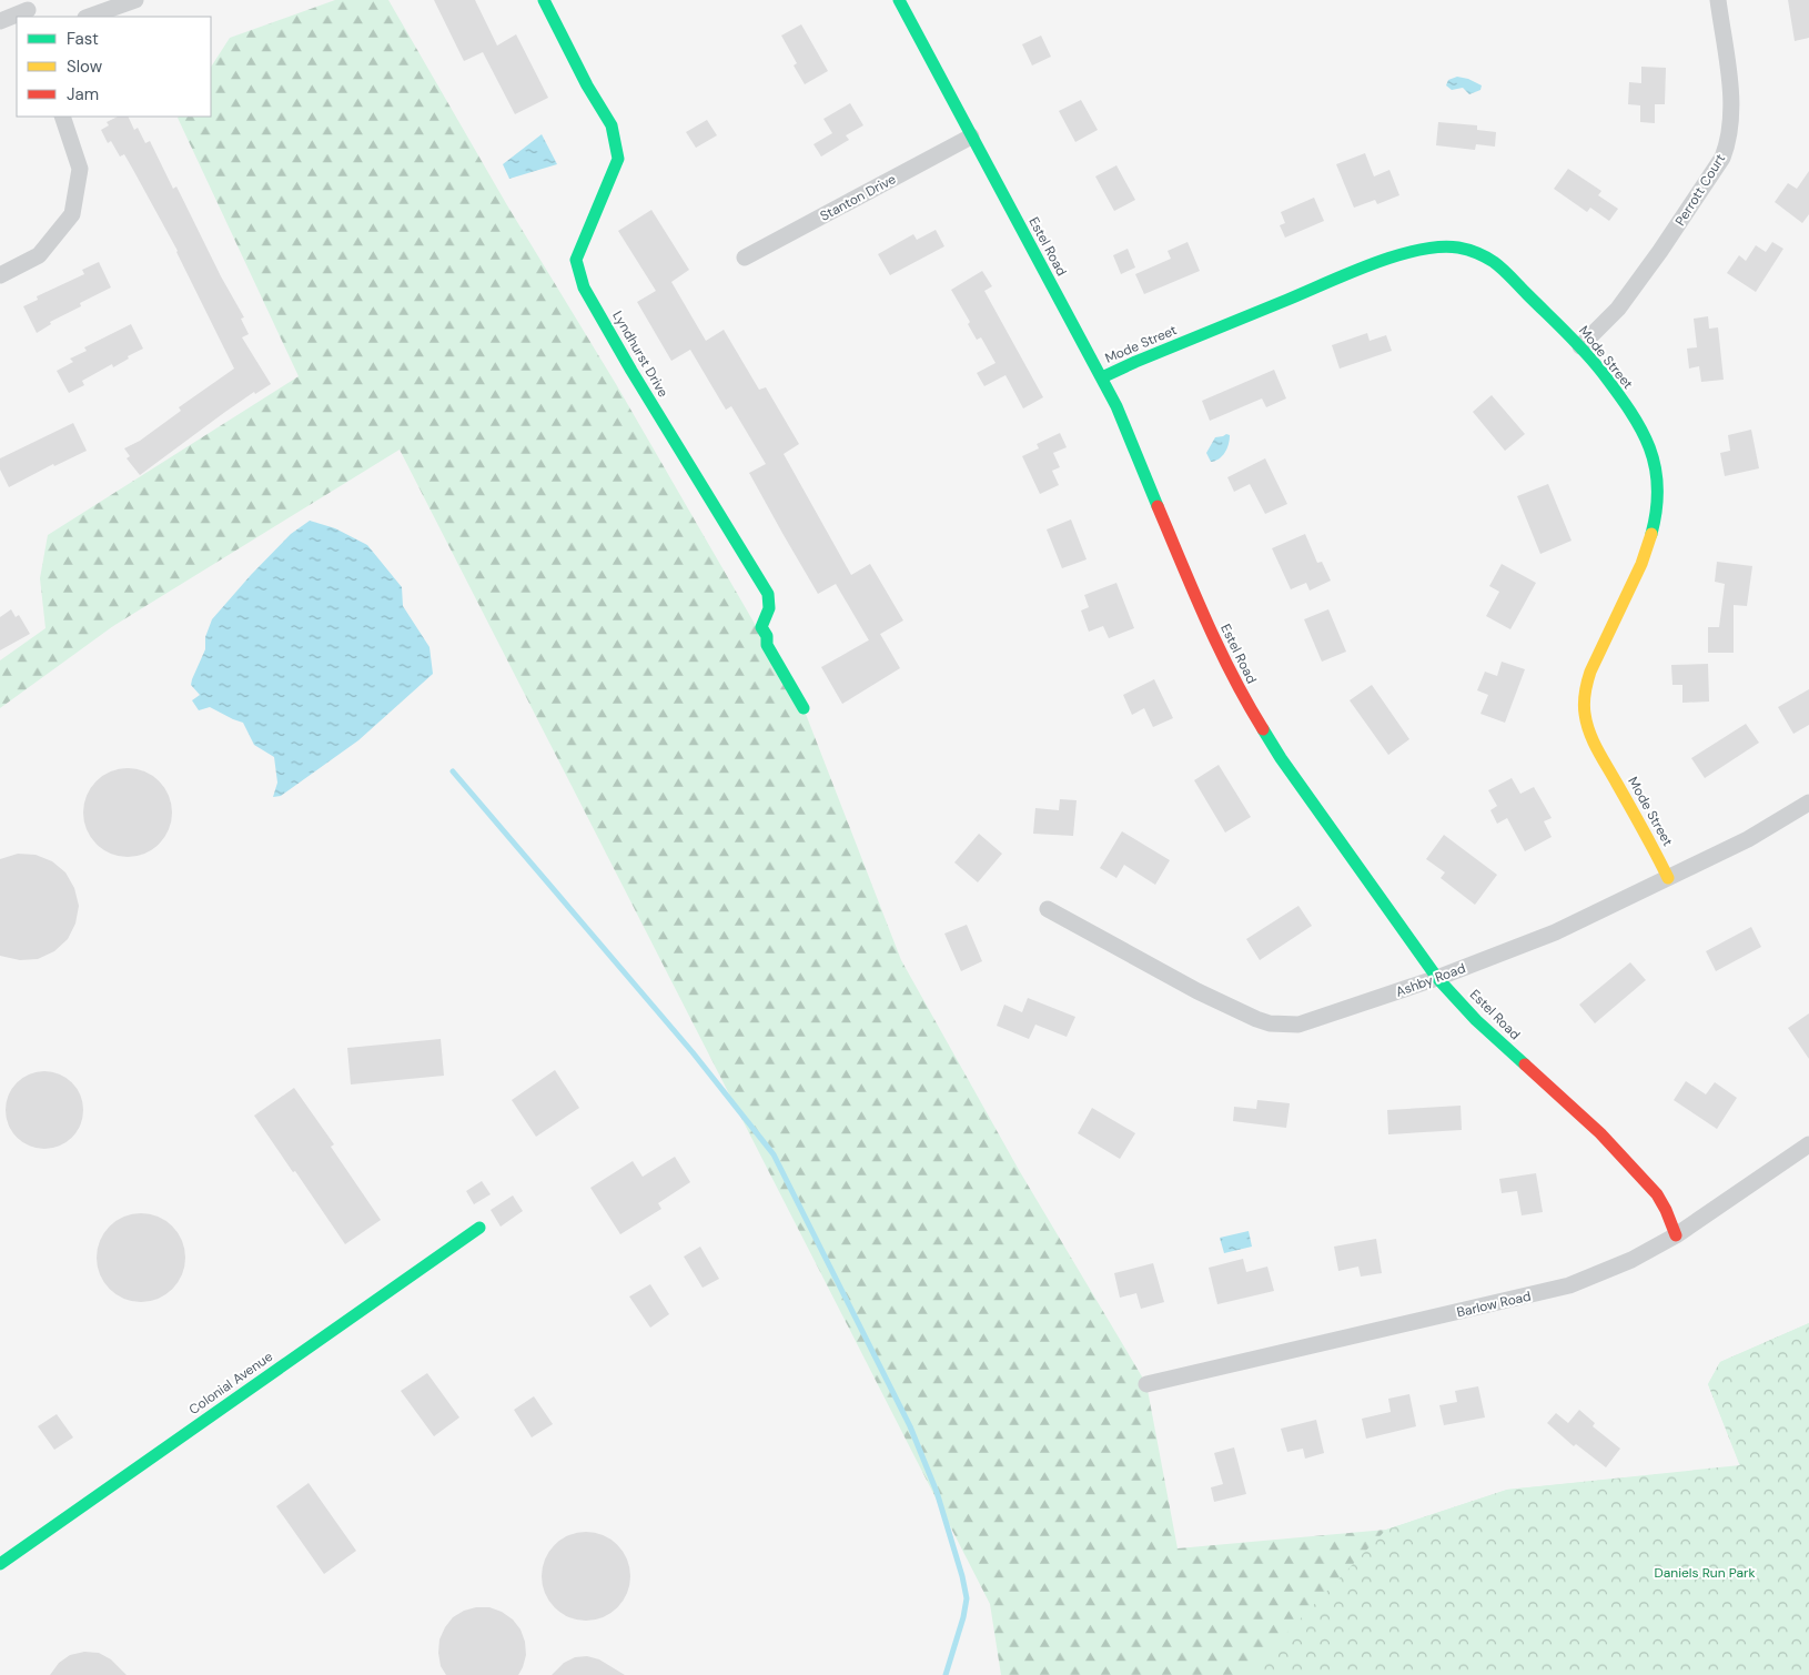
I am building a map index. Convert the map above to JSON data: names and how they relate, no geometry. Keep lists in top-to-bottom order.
{
  "streets": {
    "street": [
      "Perrott Court",
      "Stanton Drive",
      "Estel Road",
      "Mode Street",
      "Lyndhurst Drive",
      "Ashby Road",
      "Barlow Road",
      "Colonial Avenue"
    ]
  },
  "crossings": [
    ["Perrott Court", "Mode Street"],
    ["Stanton Drive", "Estel Road"],
    ["Estel Road", "Mode Street"],
    ["Estel Road", "Ashby Road"],
    ["Estel Road", "Barlow Road"],
    ["Mode Street", "Ashby Road"]
  ],
  "parks": ["Daniels Run Park"],
  "legend": ["Fast", "Slow", "Jam"]
}
